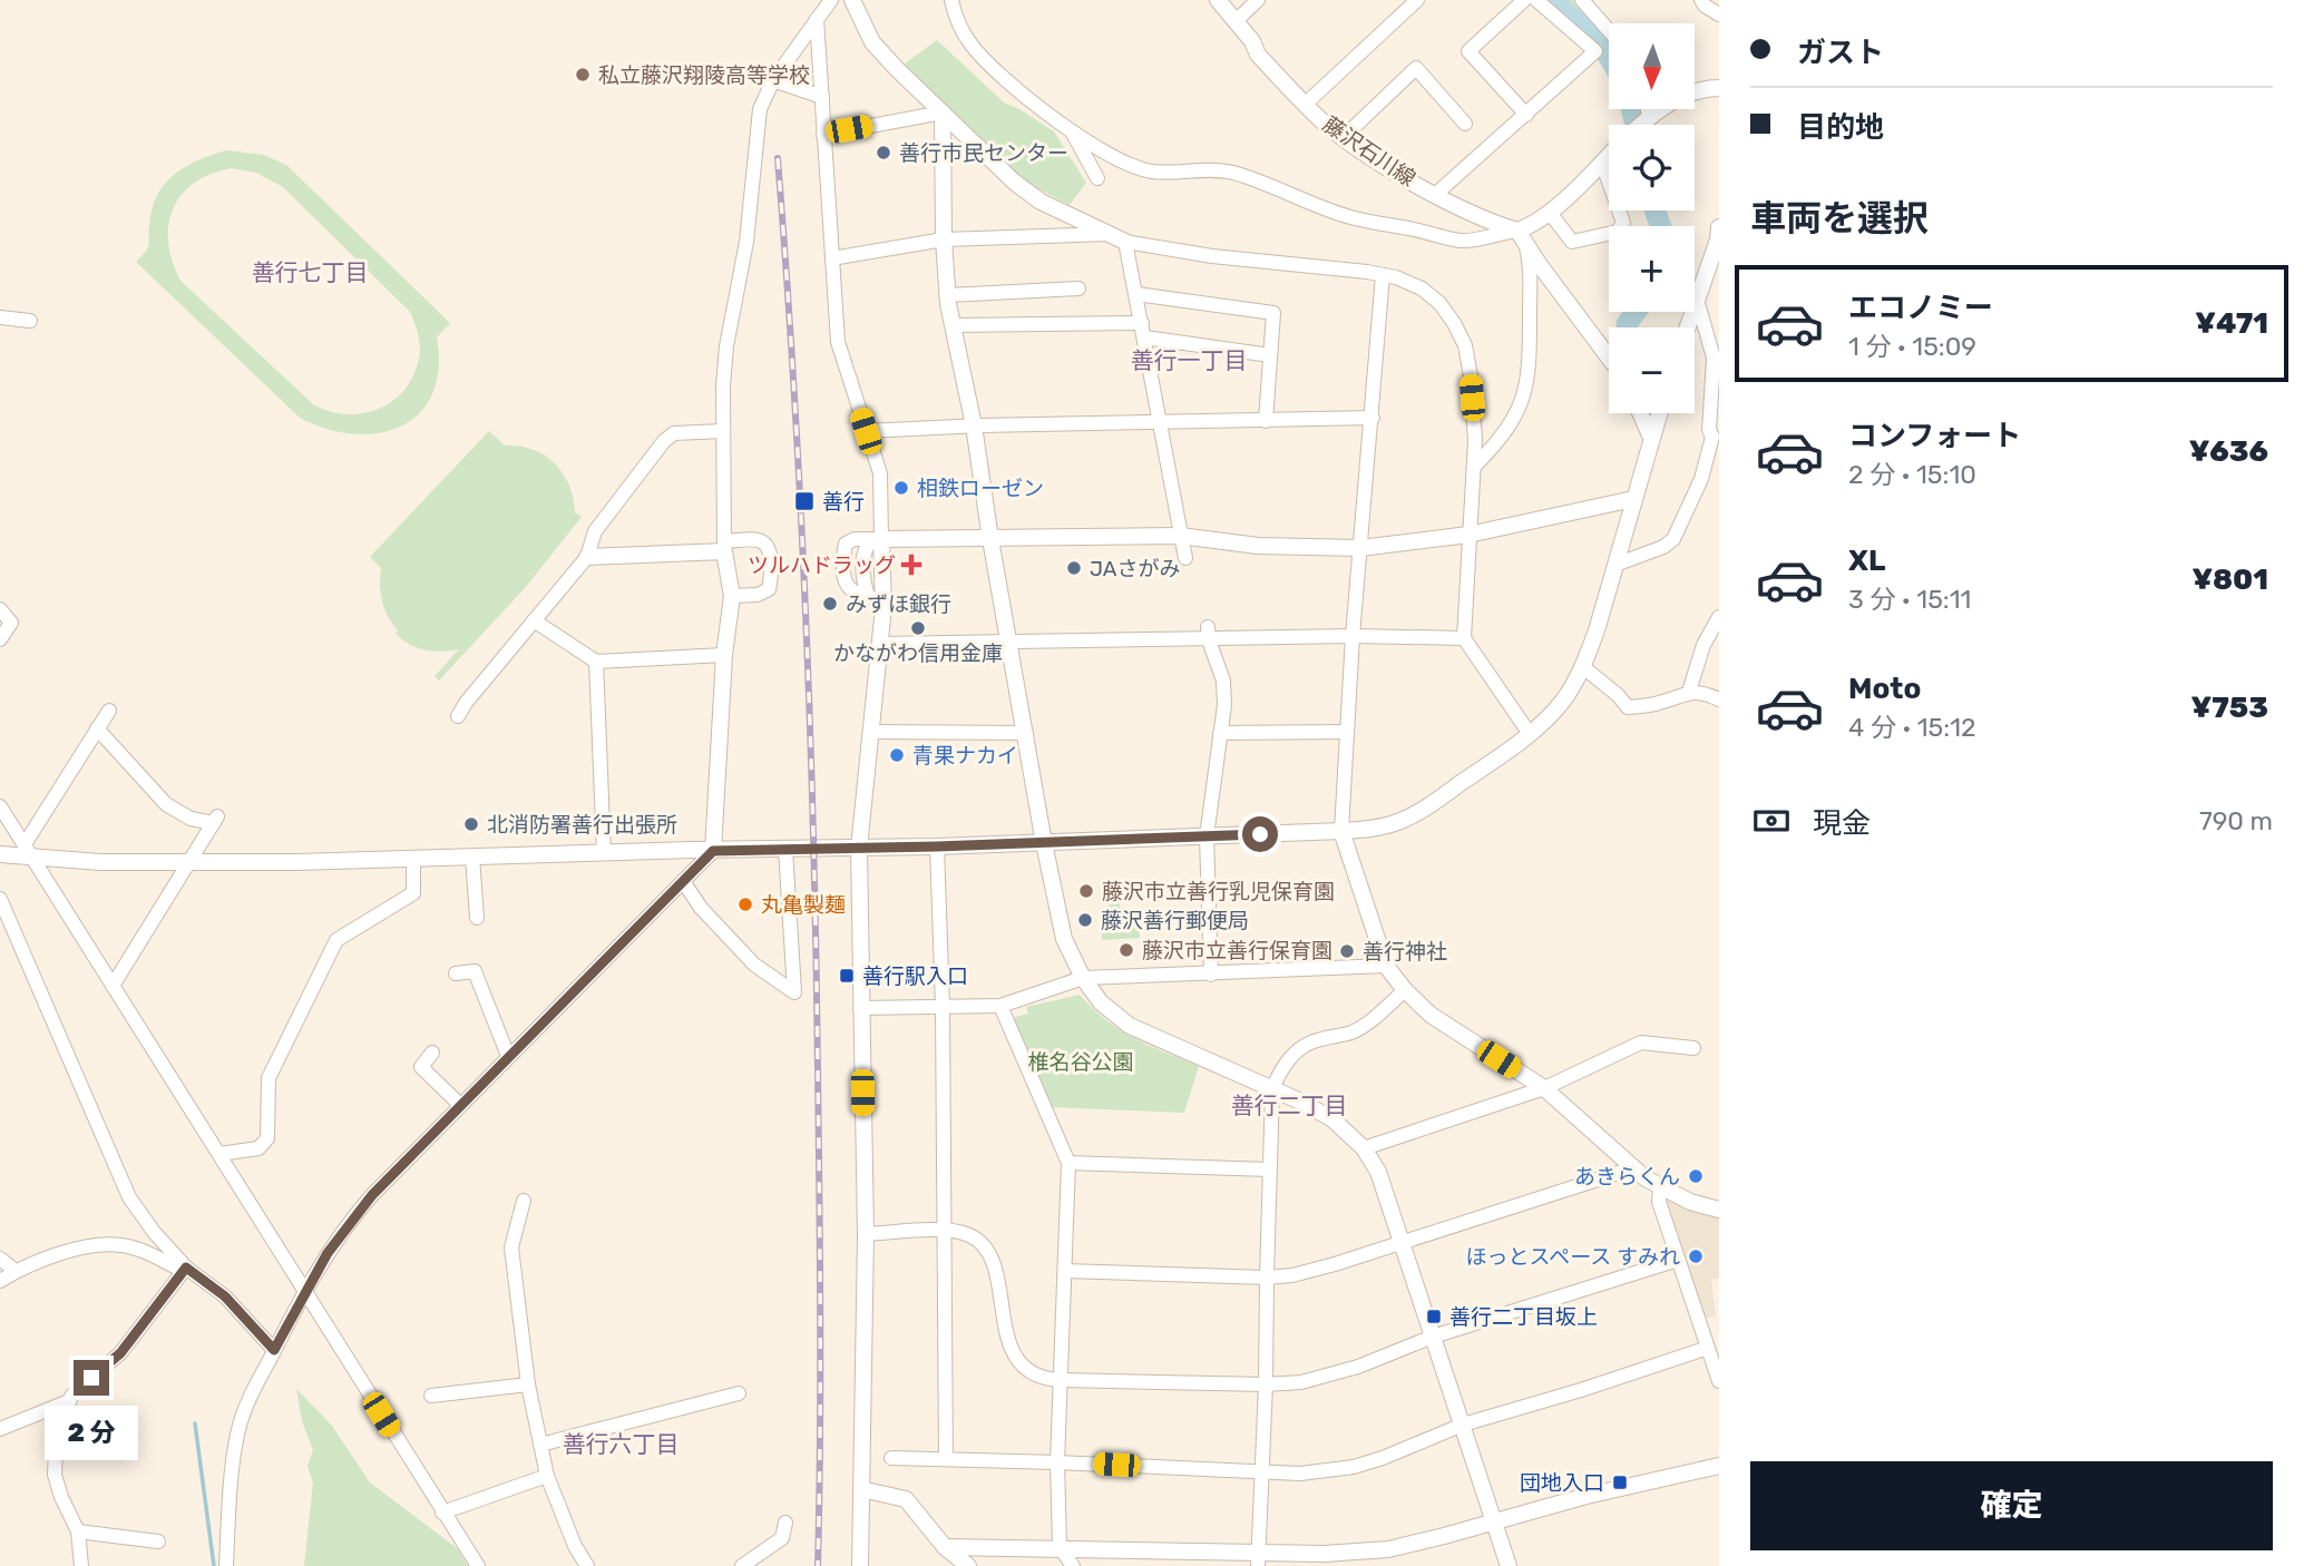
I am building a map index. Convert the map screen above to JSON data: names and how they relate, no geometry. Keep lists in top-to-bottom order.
{
  "streets": {
    "street": ["藤沢石川線"]
  },
  "districts": [
    "善行七丁目",
    "善行一丁目",
    "善行二丁目",
    "善行六丁目"
  ],
  "parks": ["椎名谷公園"],
  "places": {
    "other": [
      "私立藤沢翔陵高等学校",
      "善行市民センター",
      "相鉄ローゼン",
      "JAさがみ",
      "みずほ銀行",
      "かながわ信用金庫",
      "青果ナカイ",
      "北消防署善行出張所",
      "藤沢市立善行乳児保育園",
      "丸亀製麺",
      "藤沢善行郵便局",
      "藤沢市立善行保育園",
      "善行神社",
      "あきらくん",
      "ほっとスペース すみれ"
    ],
    "transit": [
      "善行",
      "善行駅入口",
      "善行二丁目坂上",
      "団地入口"
    ],
    "health": ["ツルハドラッグ"]
  },
  "north": "bottom",
  "page": {
    "banner": ["ガスト", "目的地"],
    "map_buttons": ["+", "−"],
    "heading": "車両を選択",
    "list": [
      {
        "name": "エコノミー",
        "note": "1 分 · 15:09",
        "value": "¥471"
      },
      {
        "name": "コンフォート",
        "note": "2 分 · 15:10",
        "value": "¥636"
      },
      {
        "name": "XL",
        "note": "3 分 · 15:11",
        "value": "¥801"
      },
      {
        "name": "Moto",
        "note": "4 分 · 15:12",
        "value": "¥753"
      }
    ],
    "pay": ["現金", "790 m"],
    "bubble": "2 分",
    "buttons": "確定"
  }
}
